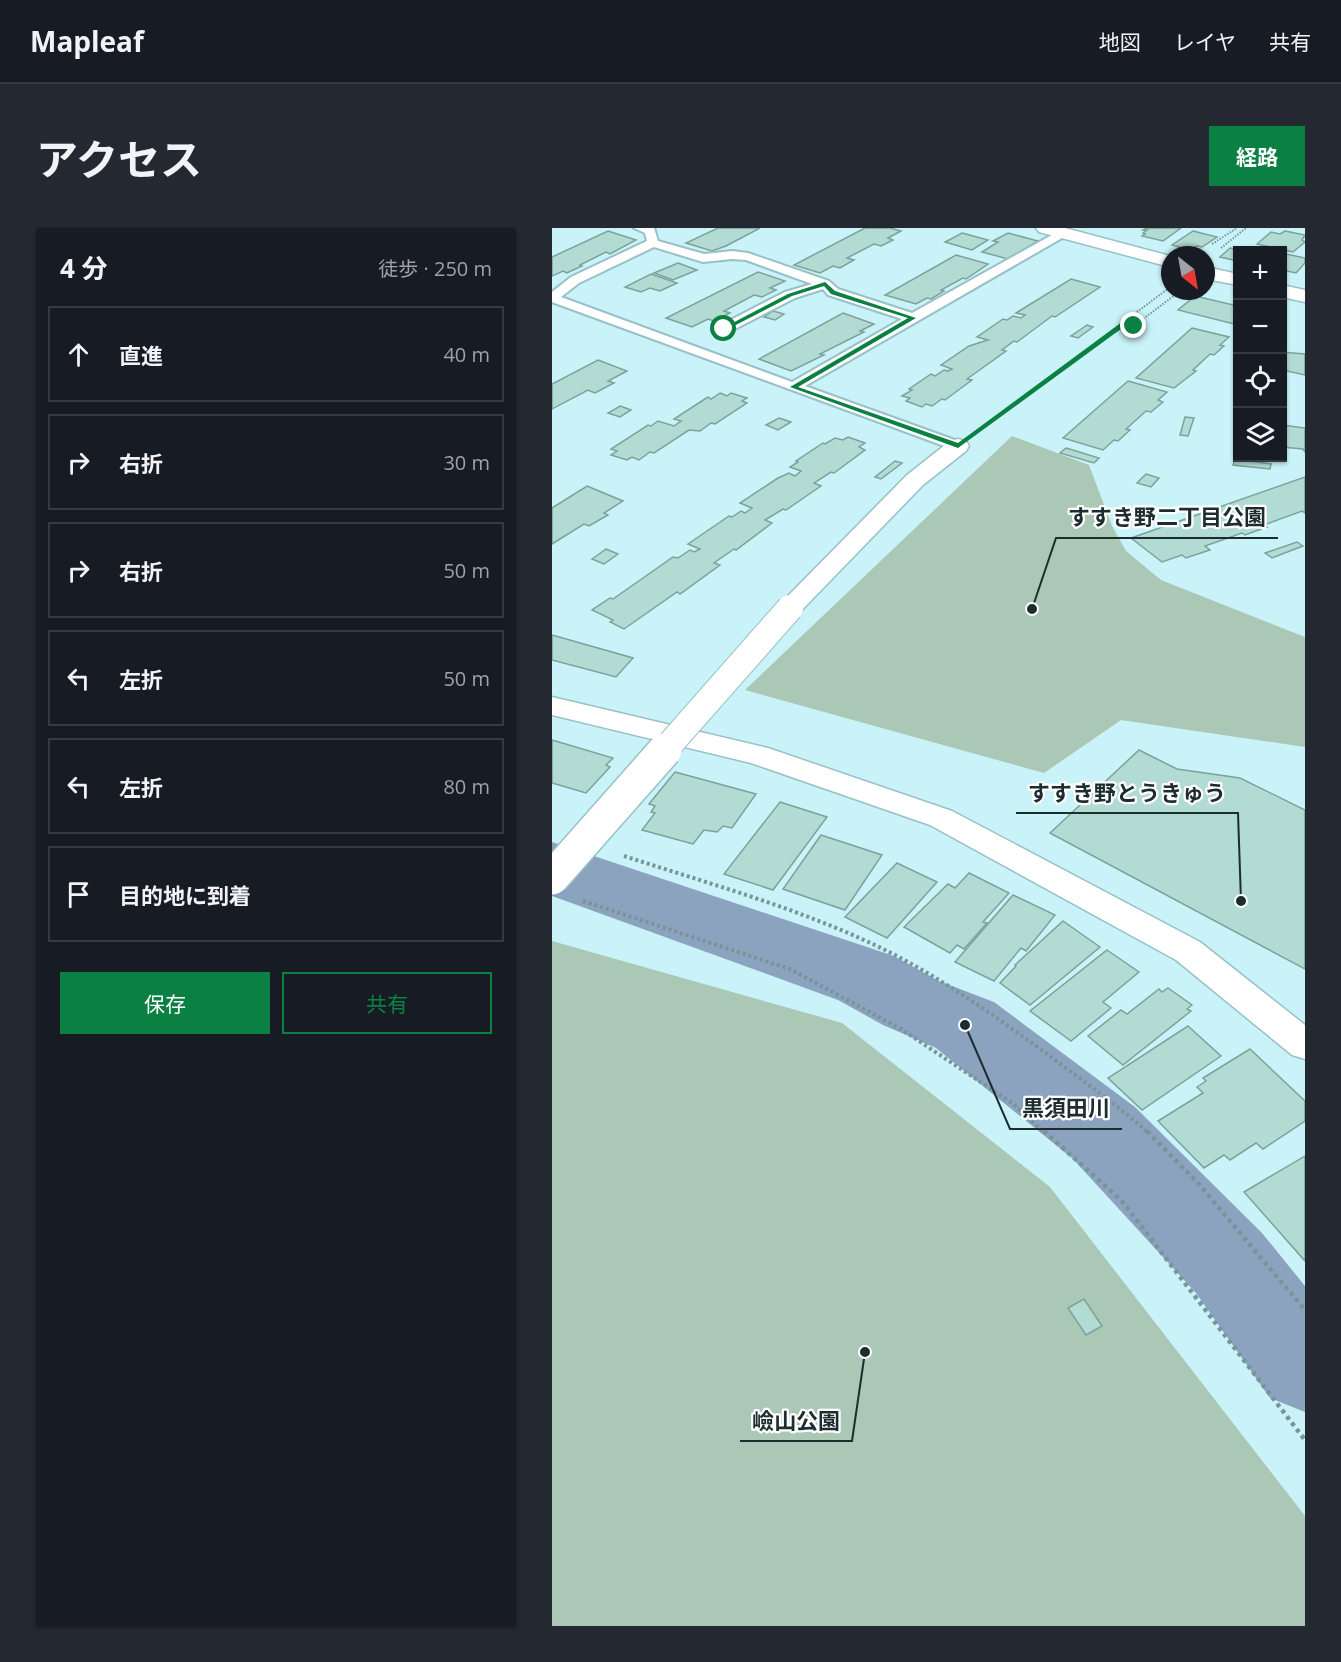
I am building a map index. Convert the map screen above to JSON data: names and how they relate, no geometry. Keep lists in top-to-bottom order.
{
  "places": [
    "すすき野二丁目公園",
    "すすき野とうきゅう",
    "黒須田川",
    "嶮山公園"
  ],
  "north": "bottom right",
  "page": {
    "header": "Mapleaf",
    "nav": ["地図", "レイヤ", "共有"],
    "title": "アクセス",
    "buttons": [
      "経路",
      ["保存", "共有"]
    ],
    "heading": ["4 分", "徒歩 · 250 m"],
    "map_buttons": ["+", "−"],
    "list": [
      ["直進", "40 m"],
      ["右折", "30 m"],
      ["右折", "50 m"],
      ["左折", "50 m"],
      ["左折", "80 m"],
      "目的地に到着"
    ]
  }
}
